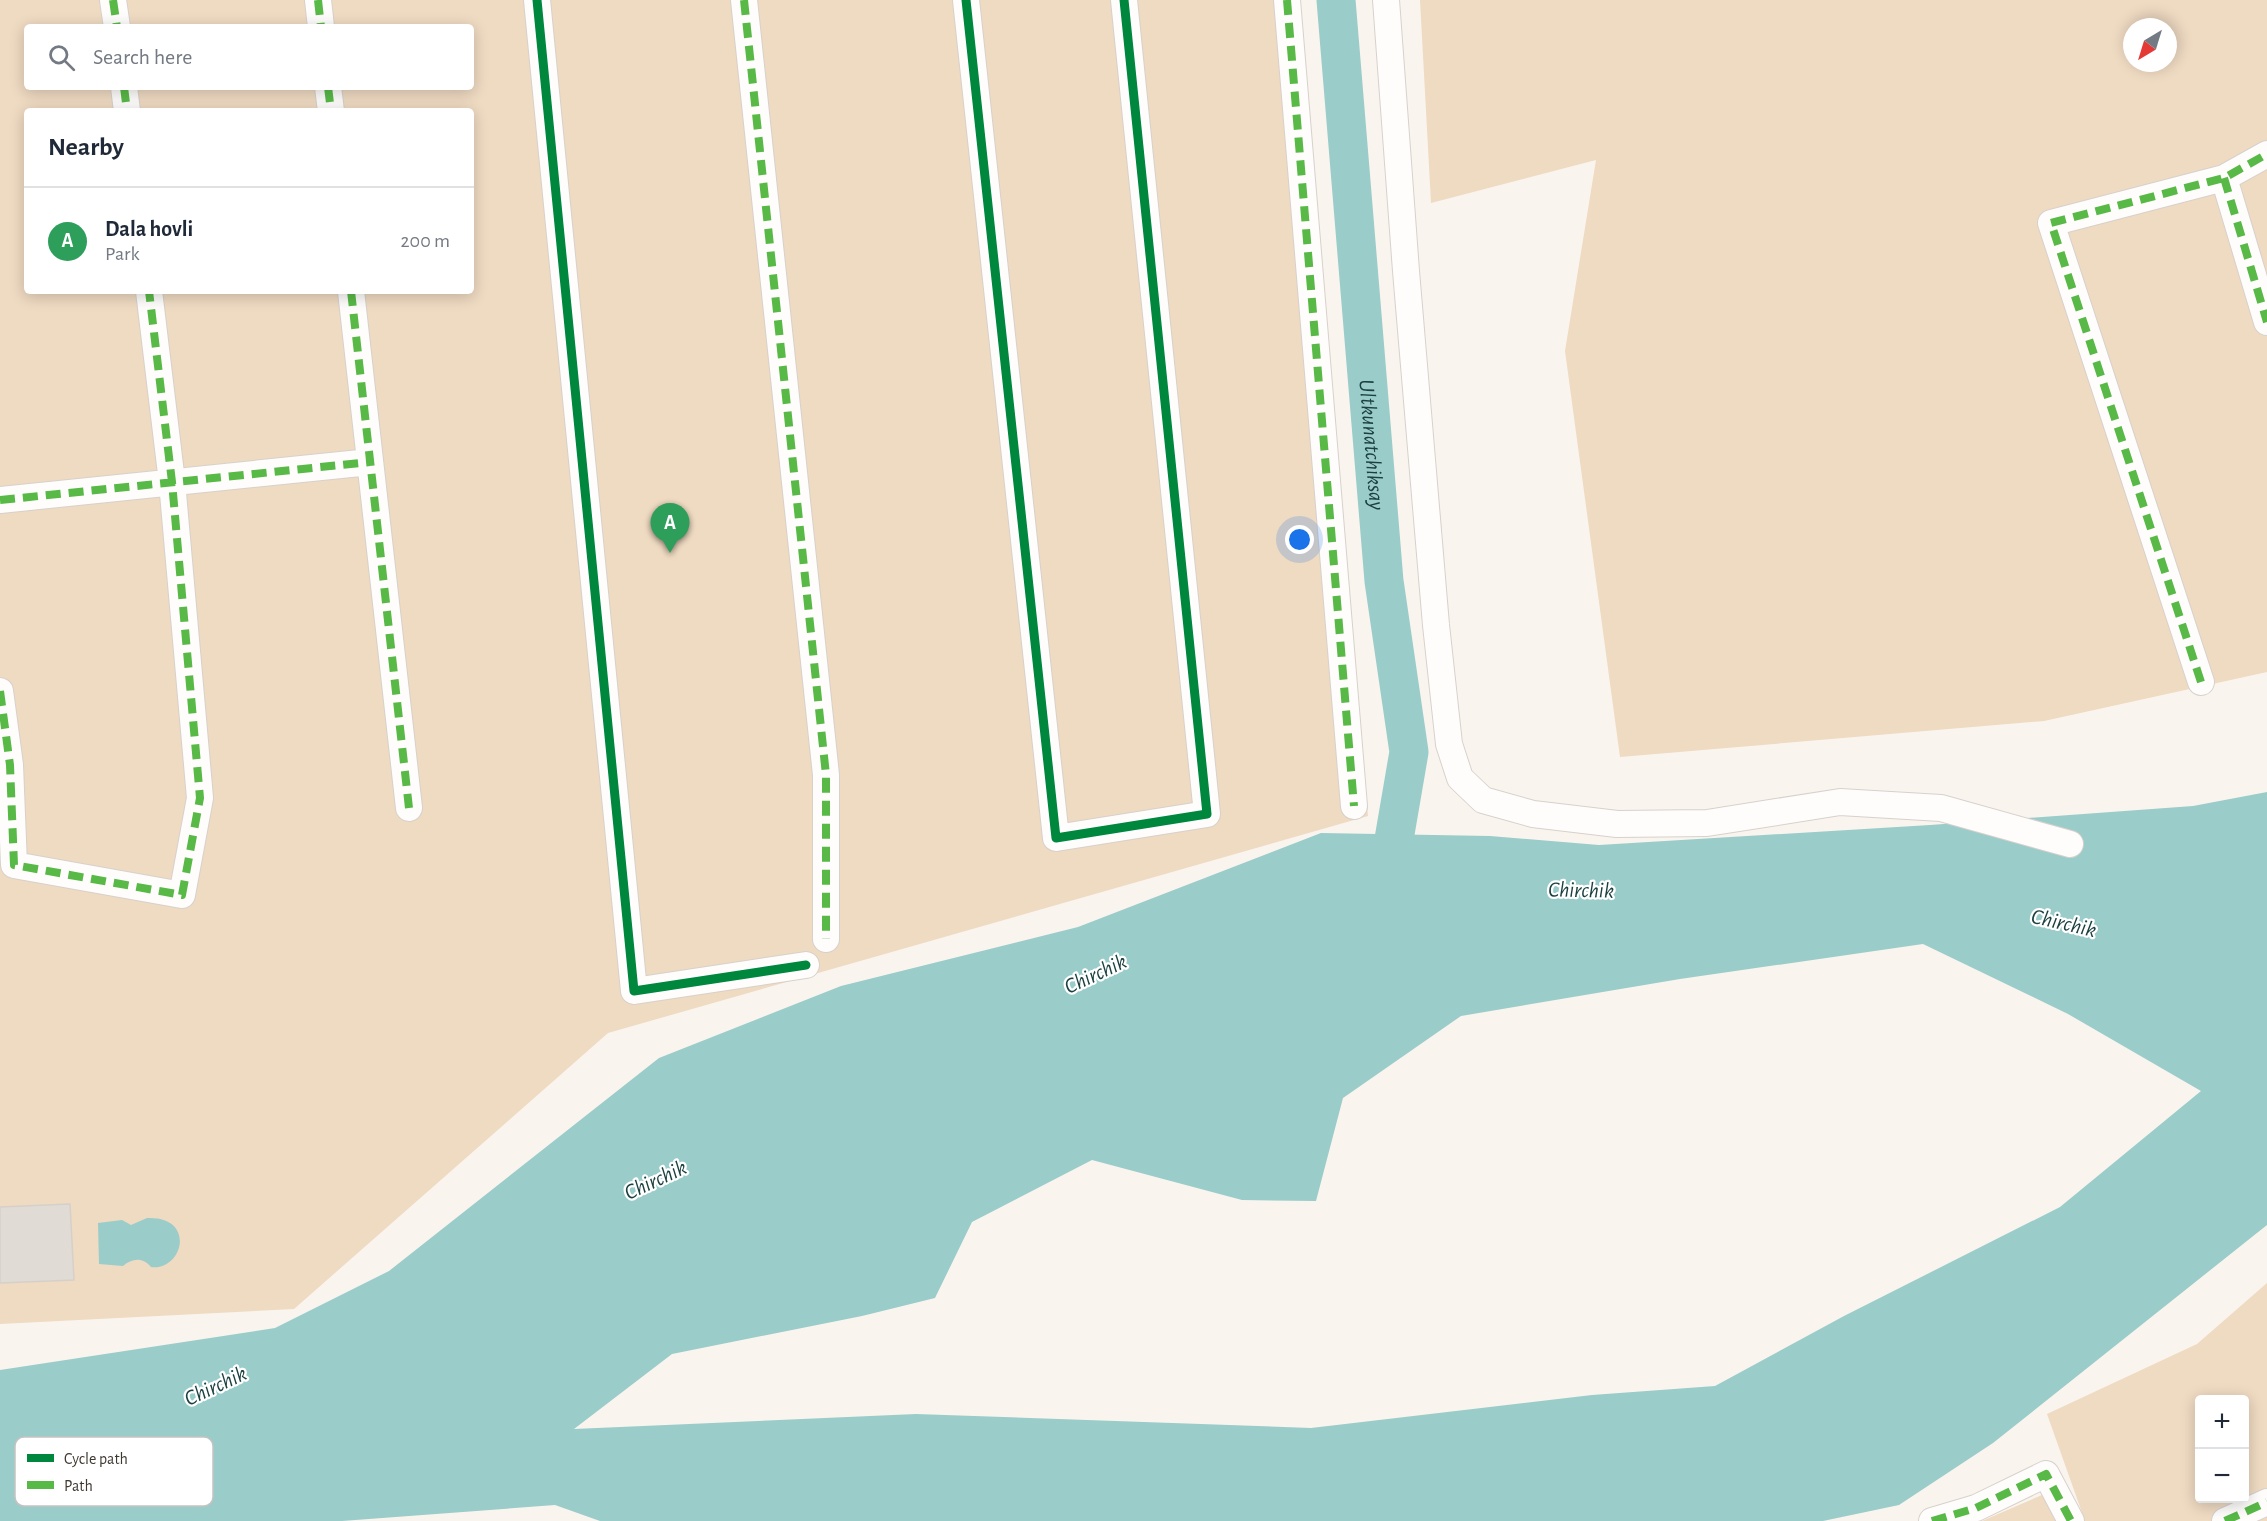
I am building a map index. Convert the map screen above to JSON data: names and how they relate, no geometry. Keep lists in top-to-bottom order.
{
  "water": ["Ultkunatchiksay", "Chirchik"],
  "legend": ["Cycle path", "Path"],
  "north": "bottom left",
  "page": {
    "search": "Search here",
    "heading": "Nearby",
    "list": [
      {
        "mark": "A",
        "name": "Dala hovli",
        "note": "Park",
        "value": "200 m"
      }
    ],
    "pins": "A",
    "map_buttons": ["+", "−"]
  }
}
